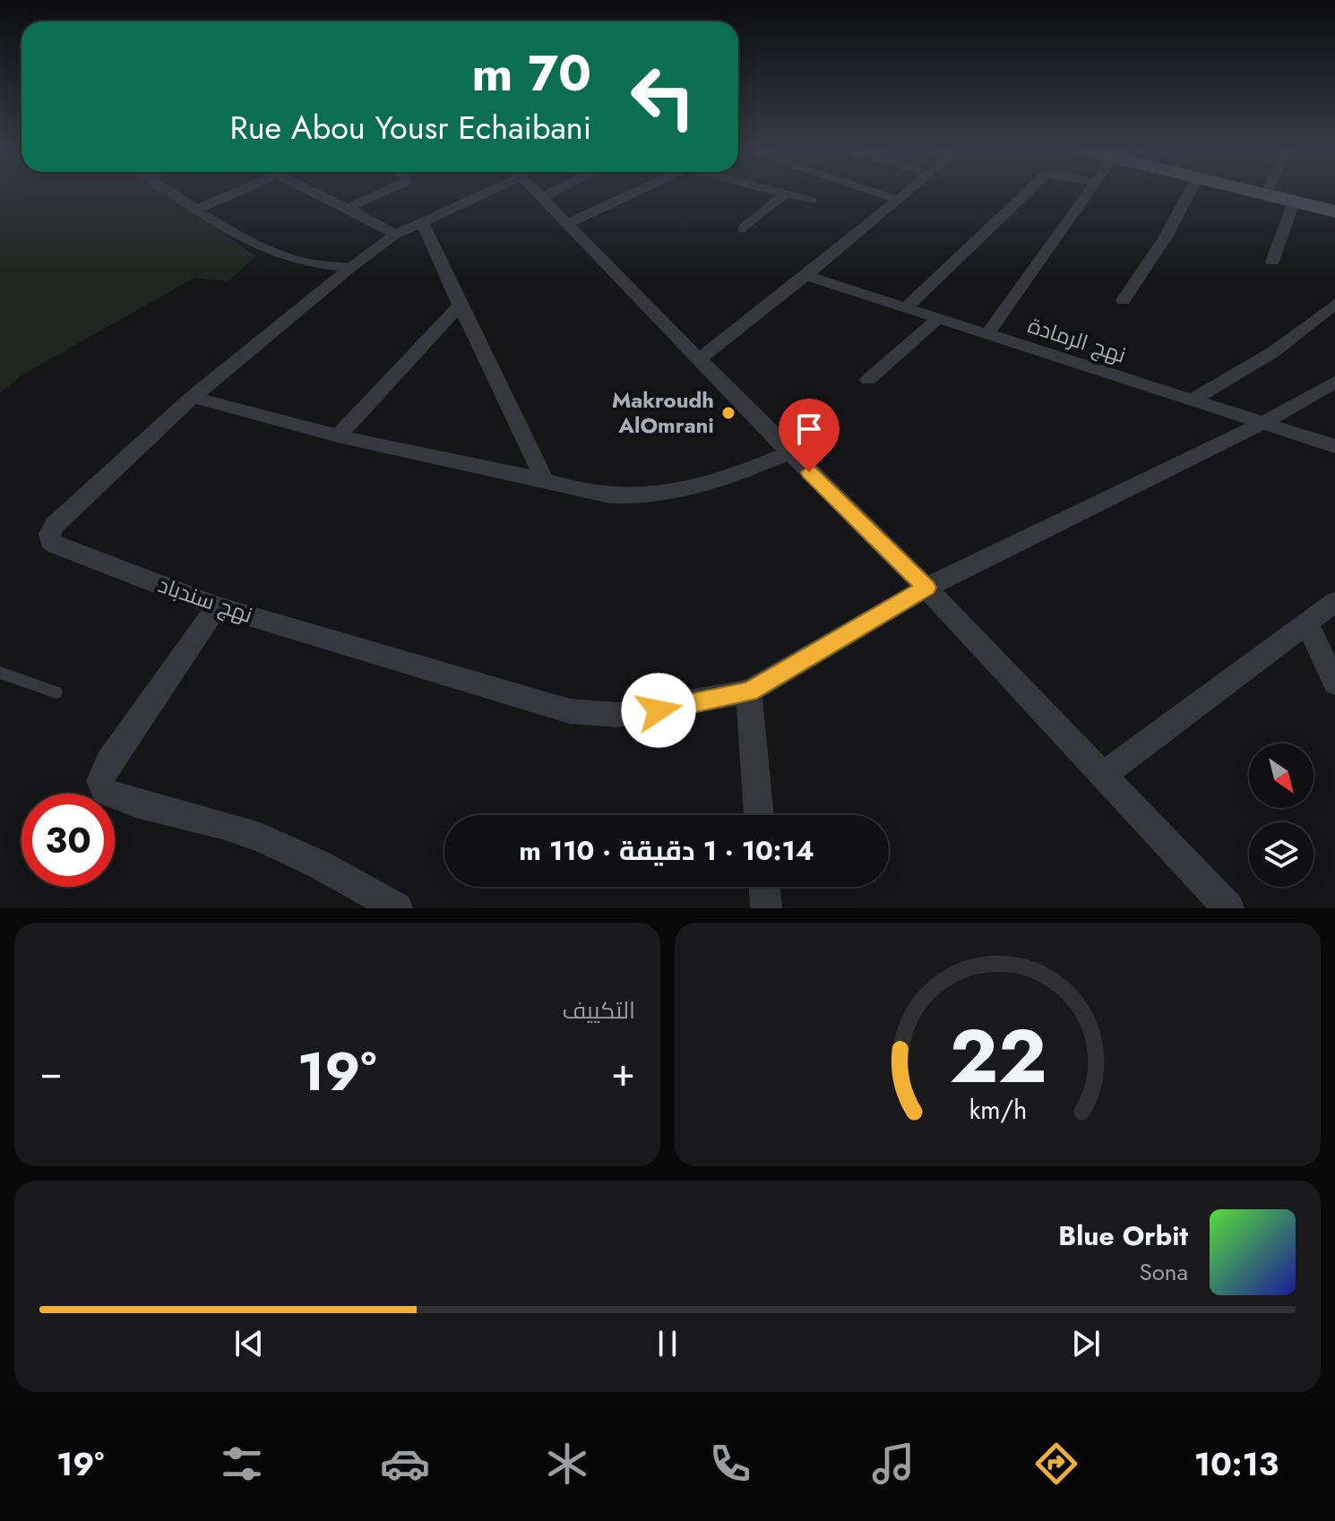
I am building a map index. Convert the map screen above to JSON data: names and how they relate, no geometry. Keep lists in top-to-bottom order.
{
  "streets": {
    "street": ["نهج الرمادة", "نهج سندباد"]
  },
  "crossings": [
    ["نهج الرمادة", "نهج سندباد"]
  ],
  "places": ["Makroudh AlOmrani"],
  "north": "bottom right",
  "page": {
    "turn": ["70 m", "Rue Abou Yousr Echaibani"],
    "limit": "30",
    "trip": "10:14 · 1 دقيقة · 110 m",
    "tile": "التكييف",
    "heat": ["−", "19°", "+"],
    "song": ["Blue Orbit", "Sona"],
    "tabs": ["10:13", "19°"],
    "gauge": ["22", "km/h"]
  }
}
